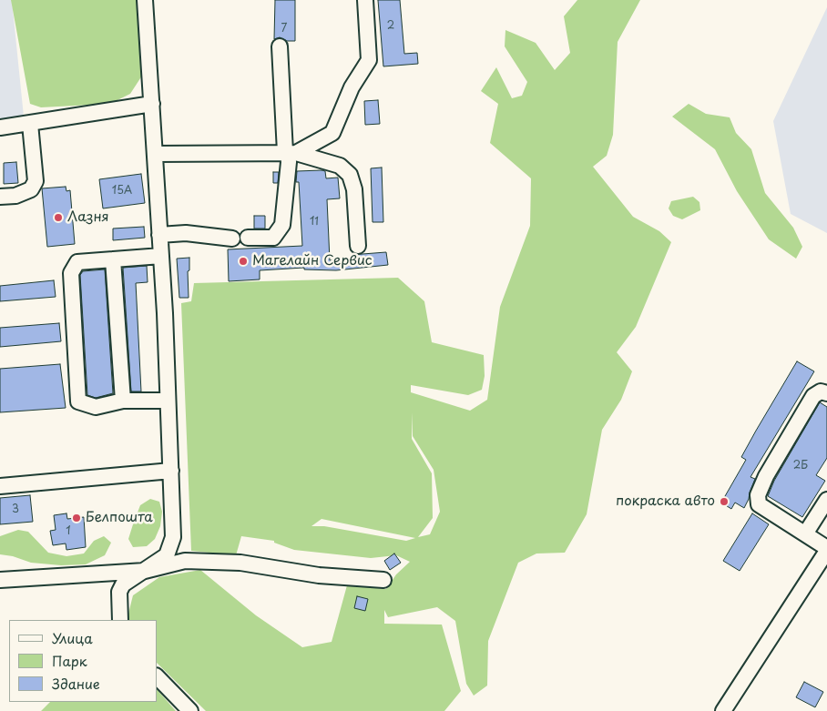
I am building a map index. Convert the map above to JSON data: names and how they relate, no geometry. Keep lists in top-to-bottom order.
{
  "places": [
    "Лазня",
    "Магелайн Сервис",
    "покраска авто",
    "Белпошта"
  ],
  "house_numbers": [
    "2",
    "7",
    "15А",
    "11",
    "2Б",
    "3",
    "1"
  ],
  "legend": ["Улица", "Парк", "Здание"]
}
